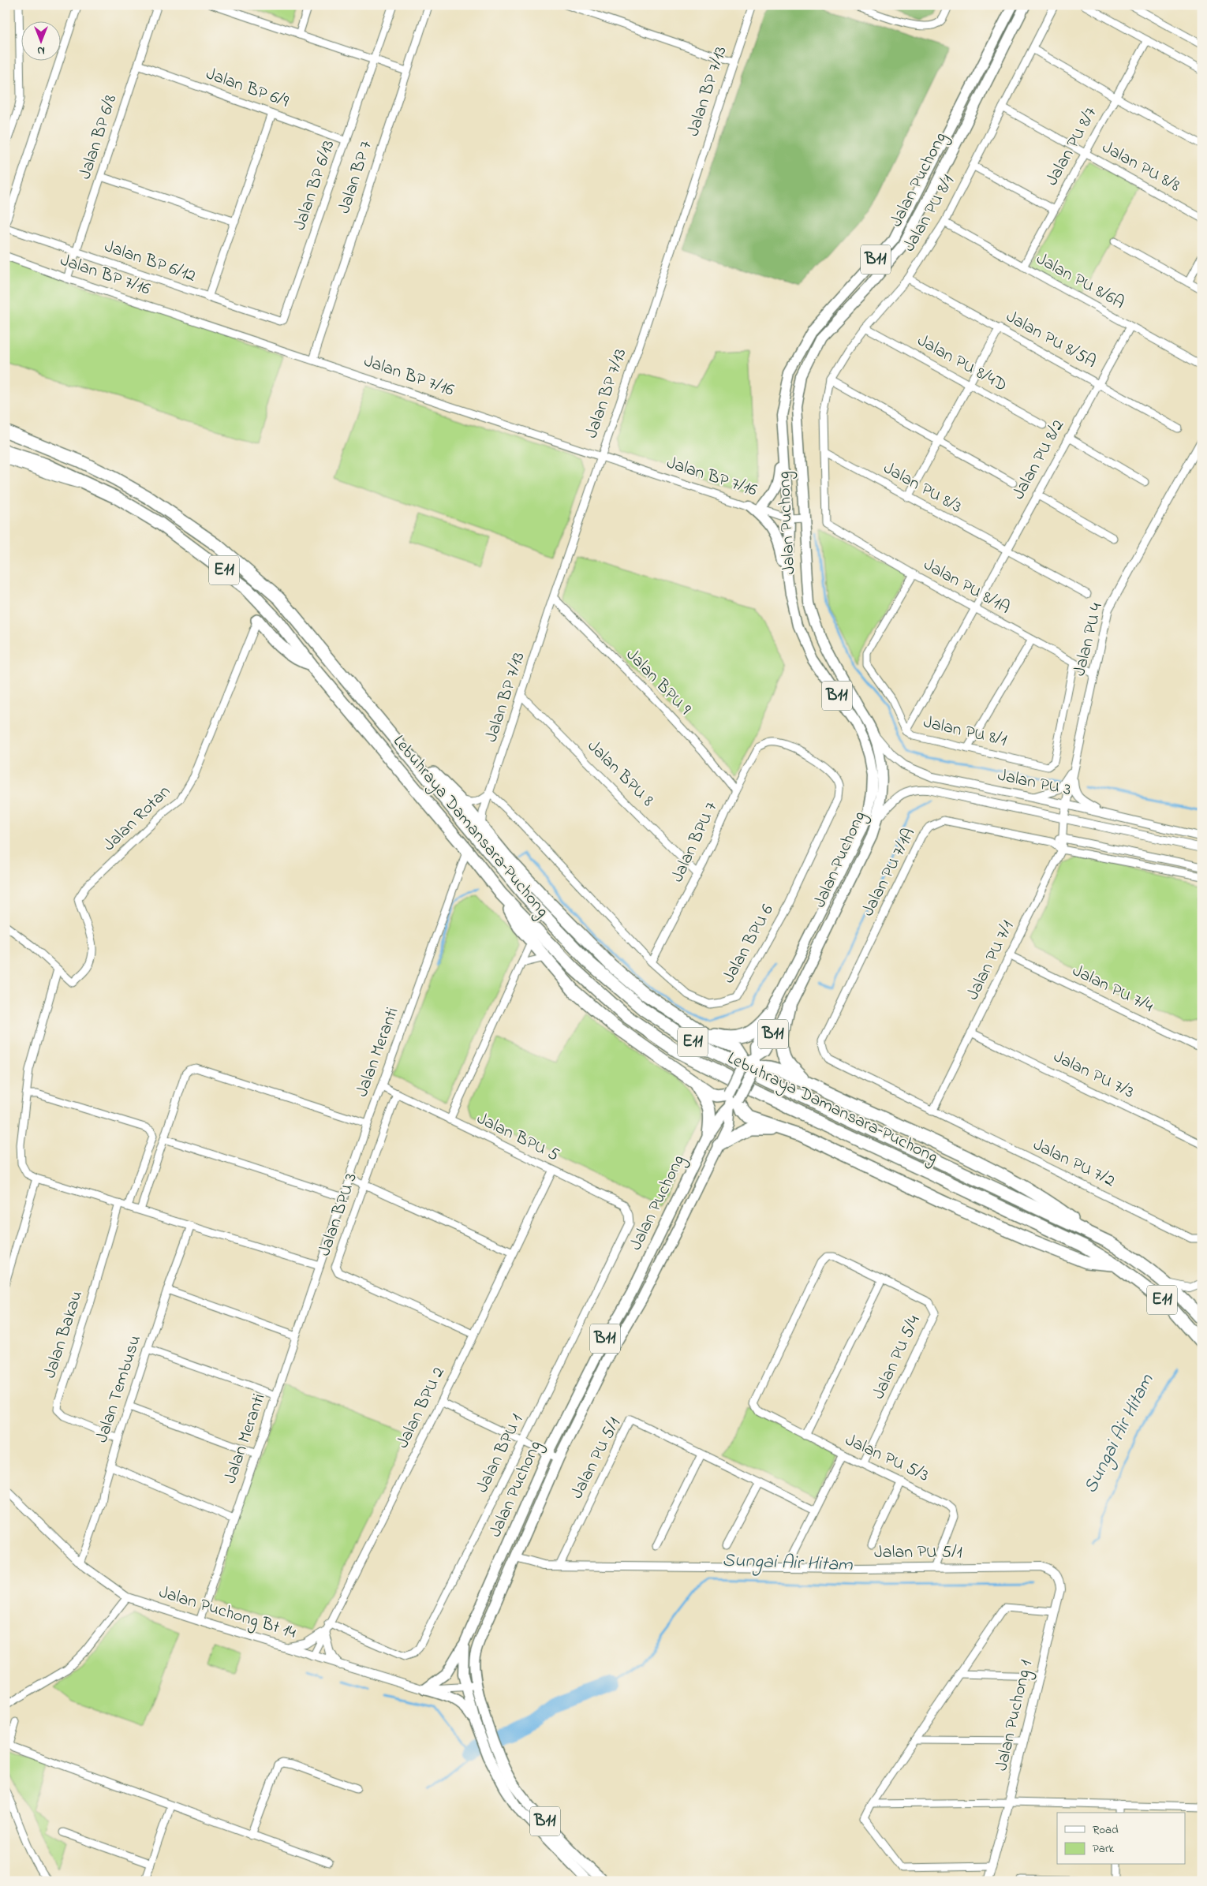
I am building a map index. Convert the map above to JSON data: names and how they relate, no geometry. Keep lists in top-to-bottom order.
{
  "streets": {
    "highway": ["E11", "Lebuhraya Damansara–Puchong"],
    "main road": ["Jalan Puchong", "B11"],
    "street": [
      "Jalan BP 6/9",
      "Jalan BP 7/13",
      "Jalan BP 6/8",
      "Jalan PU 8/7",
      "Jalan PU 8/8",
      "Jalan BP 7",
      "Jalan BP 6/13",
      "Jalan PU 8/1",
      "Jalan BP 6/12",
      "Jalan BP 7/16",
      "Jalan PU 8/6A",
      "Jalan PU 8/5A",
      "Jalan PU 8/4D",
      "Jalan PU 8/2",
      "Jalan PU 8/3",
      "Jalan PU 8/1A",
      "Jalan PU 4",
      "Jalan BPU 9",
      "Jalan BPU 8",
      "Jalan PU 3",
      "Jalan Rotan",
      "Jalan BPU 7",
      "Jalan PU 7/1A",
      "Jalan BPU 6",
      "Jalan PU 7/1",
      "Jalan PU 7/4",
      "Jalan Meranti",
      "Jalan PU 7/3",
      "Jalan BPU 5",
      "Jalan PU 7/2",
      "Jalan BPU 3",
      "Jalan Bakau",
      "Jalan PU 5/4",
      "Jalan Tembusu",
      "Jalan BPU 2",
      "Jalan BPU 1",
      "Jalan PU 5/1",
      "Jalan PU 5/3",
      "Jalan Puchong Bt 14",
      "Jalan Puchong 1"
    ]
  },
  "crossings": [
    ["Jalan BP 6/9", "Jalan BP 6/8"],
    ["Jalan BP 6/9", "Jalan BP 6/13"],
    ["Jalan BP 7/13", "Jalan BP 7/16"],
    ["Jalan BP 7/13", "Jalan BPU 9"],
    ["Jalan BP 7/13", "Jalan BPU 8"],
    ["Jalan BP 7/13", "Jalan BPU 6"],
    ["Jalan BP 6/8", "Jalan BP 6/12"],
    ["Jalan BP 6/8", "Jalan BP 7/16"],
    ["Jalan PU 8/7", "Jalan PU 8/8"],
    ["Jalan PU 8/7", "Jalan PU 8/6A"],
    ["Jalan PU 8/8", "Jalan PU 8/1"],
    ["Jalan BP 7", "Jalan BP 7/16"],
    ["Jalan Puchong", "Jalan BP 7/16"],
    ["Jalan Puchong", "Jalan PU 3"],
    ["Jalan Puchong", "Jalan PU 5/1"],
    ["Jalan Puchong", "Jalan Puchong Bt 14"],
    ["Jalan BP 6/13", "Jalan BP 6/12"],
    ["Jalan PU 8/1", "Jalan PU 8/6A"],
    ["Jalan PU 8/1", "Jalan PU 8/5A"],
    ["Jalan PU 8/1", "Jalan PU 8/4D"],
    ["Jalan PU 8/1", "Jalan PU 8/2"],
    ["Jalan PU 8/1", "Jalan PU 8/3"],
    ["Jalan PU 8/1", "Jalan PU 8/1A"],
    ["Jalan PU 8/6A", "Jalan PU 8/2"],
    ["Jalan PU 8/5A", "Jalan PU 8/2"],
    ["Jalan PU 8/2", "Jalan PU 8/3"],
    ["Jalan PU 8/2", "Jalan PU 8/1A"],
    ["Jalan PU 8/1A", "Jalan PU 4"],
    ["Jalan PU 4", "Jalan PU 3"],
    ["Jalan PU 4", "Jalan PU 7/1"],
    ["Jalan BPU 9", "Jalan BPU 7"],
    ["Jalan BPU 8", "Jalan BPU 7"],
    ["Jalan PU 3", "Jalan PU 7/1"],
    ["Lebuhraya Damansara–Puchong", "Jalan Meranti"],
    ["Jalan BPU 7", "Jalan BPU 6"],
    ["Jalan PU 7/1A", "Jalan PU 7/1"],
    ["Jalan PU 7/1A", "Jalan PU 7/2"],
    ["Jalan PU 7/1", "Jalan PU 7/4"],
    ["Jalan PU 7/1", "Jalan PU 7/3"],
    ["Jalan PU 7/1", "Jalan PU 7/2"],
    ["Jalan Meranti", "Jalan BPU 5"],
    ["Jalan Meranti", "Jalan Puchong Bt 14"],
    ["Jalan BPU 5", "Jalan BPU 3"],
    ["Jalan BPU 5", "Jalan BPU 2"],
    ["Jalan BPU 5", "Jalan BPU 1"],
    ["Jalan BPU 3", "Jalan BPU 2"],
    ["Jalan Bakau", "Jalan Tembusu"],
    ["Jalan PU 5/4", "Jalan PU 5/3"],
    ["Jalan Tembusu", "Jalan Puchong Bt 14"],
    ["Jalan BPU 2", "Jalan BPU 1"],
    ["Jalan BPU 2", "Jalan Puchong Bt 14"],
    ["Jalan PU 5/1", "Jalan PU 5/3"],
    ["Jalan PU 5/1", "Jalan Puchong 1"]
  ],
  "water": ["Sungai Air Hitam"],
  "legend": ["Road", "Park"],
  "north": "bottom"
}
